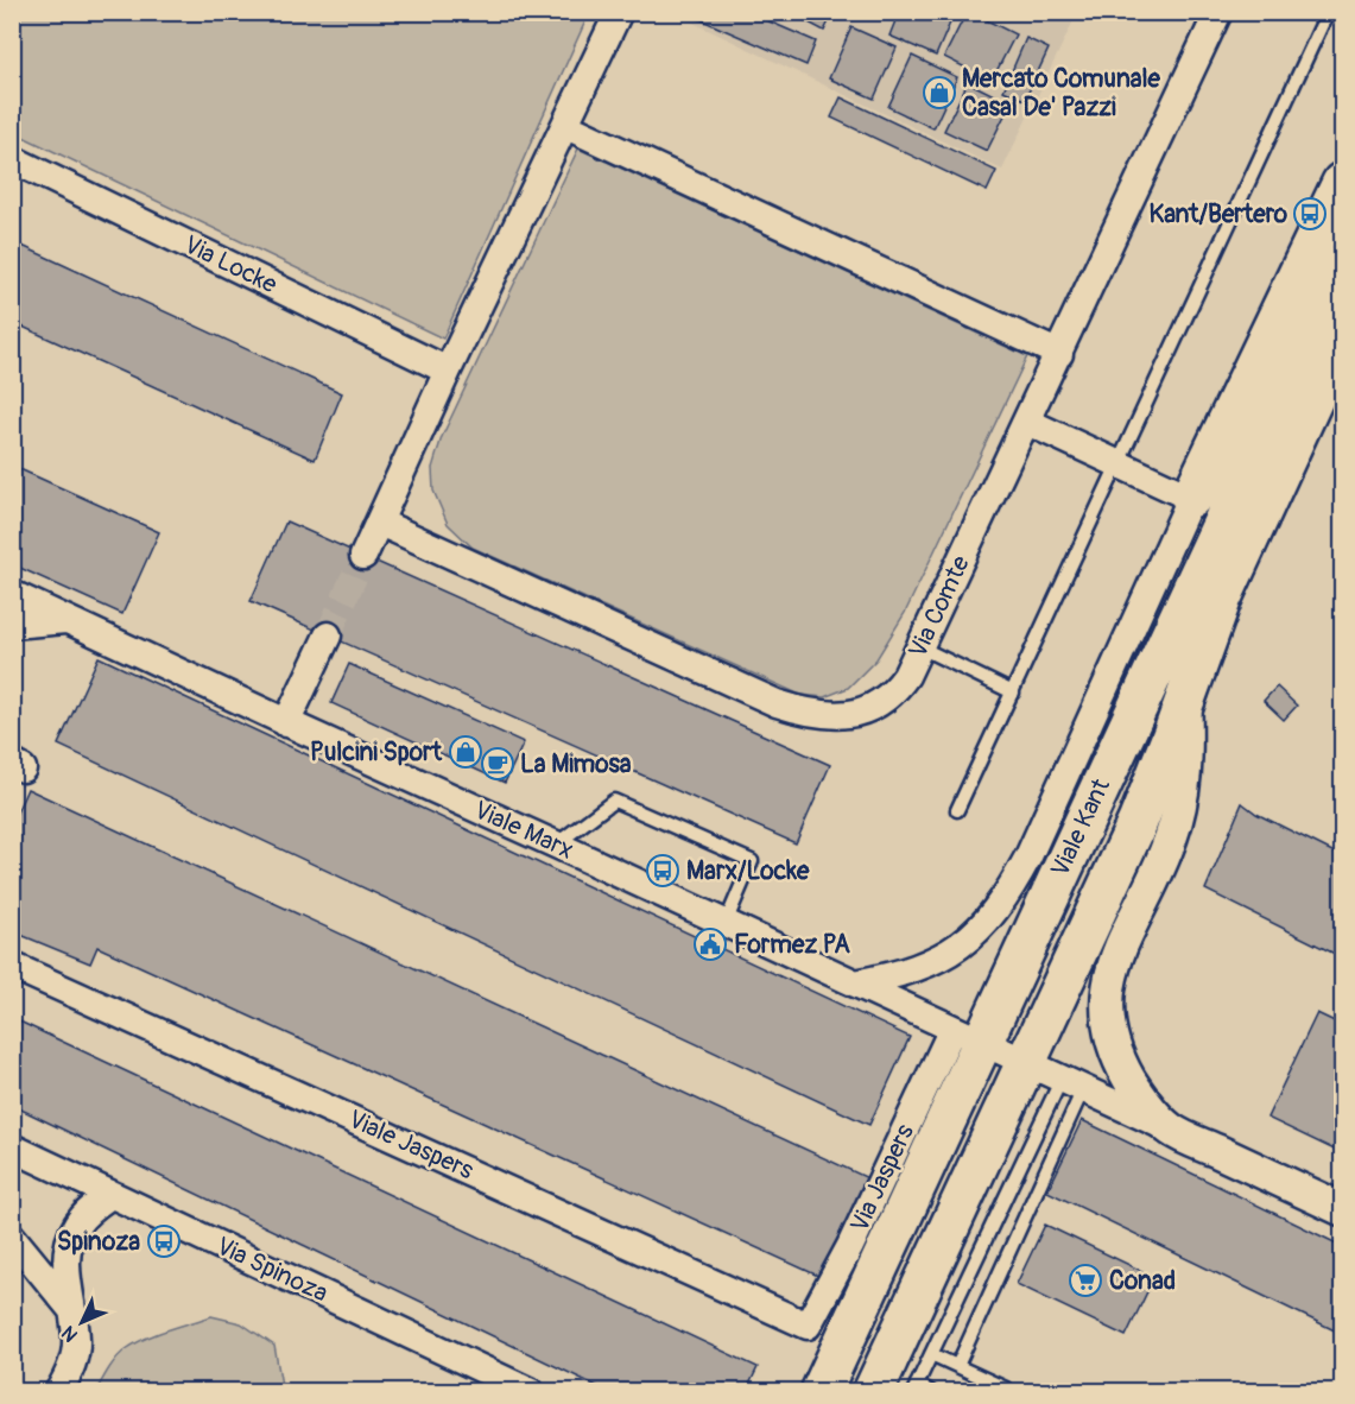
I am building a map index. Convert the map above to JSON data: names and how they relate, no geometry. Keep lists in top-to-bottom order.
{
  "streets": {
    "main road": ["Viale Kant"],
    "street": [
      "Via Locke",
      "Via Comte",
      "Viale Marx",
      "Viale Jaspers",
      "Via Jaspers",
      "Via Spinoza"
    ]
  },
  "crossings": [
    ["Viale Kant", "Viale Marx"],
    ["Viale Kant", "Via Jaspers"],
    ["Viale Marx", "Via Jaspers"],
    ["Viale Jaspers", "Via Jaspers"]
  ],
  "places": {
    "shop": ["Mercato Comunale Casal De' Pazzi", "Pulcini Sport"],
    "bus stop": ["Kant/Bertero", "Marx/Locke", "Spinoza"],
    "cafe": ["La Mimosa"],
    "public building": ["Formez PA"],
    "supermarket": ["Conad"]
  },
  "north": "bottom left"
}
